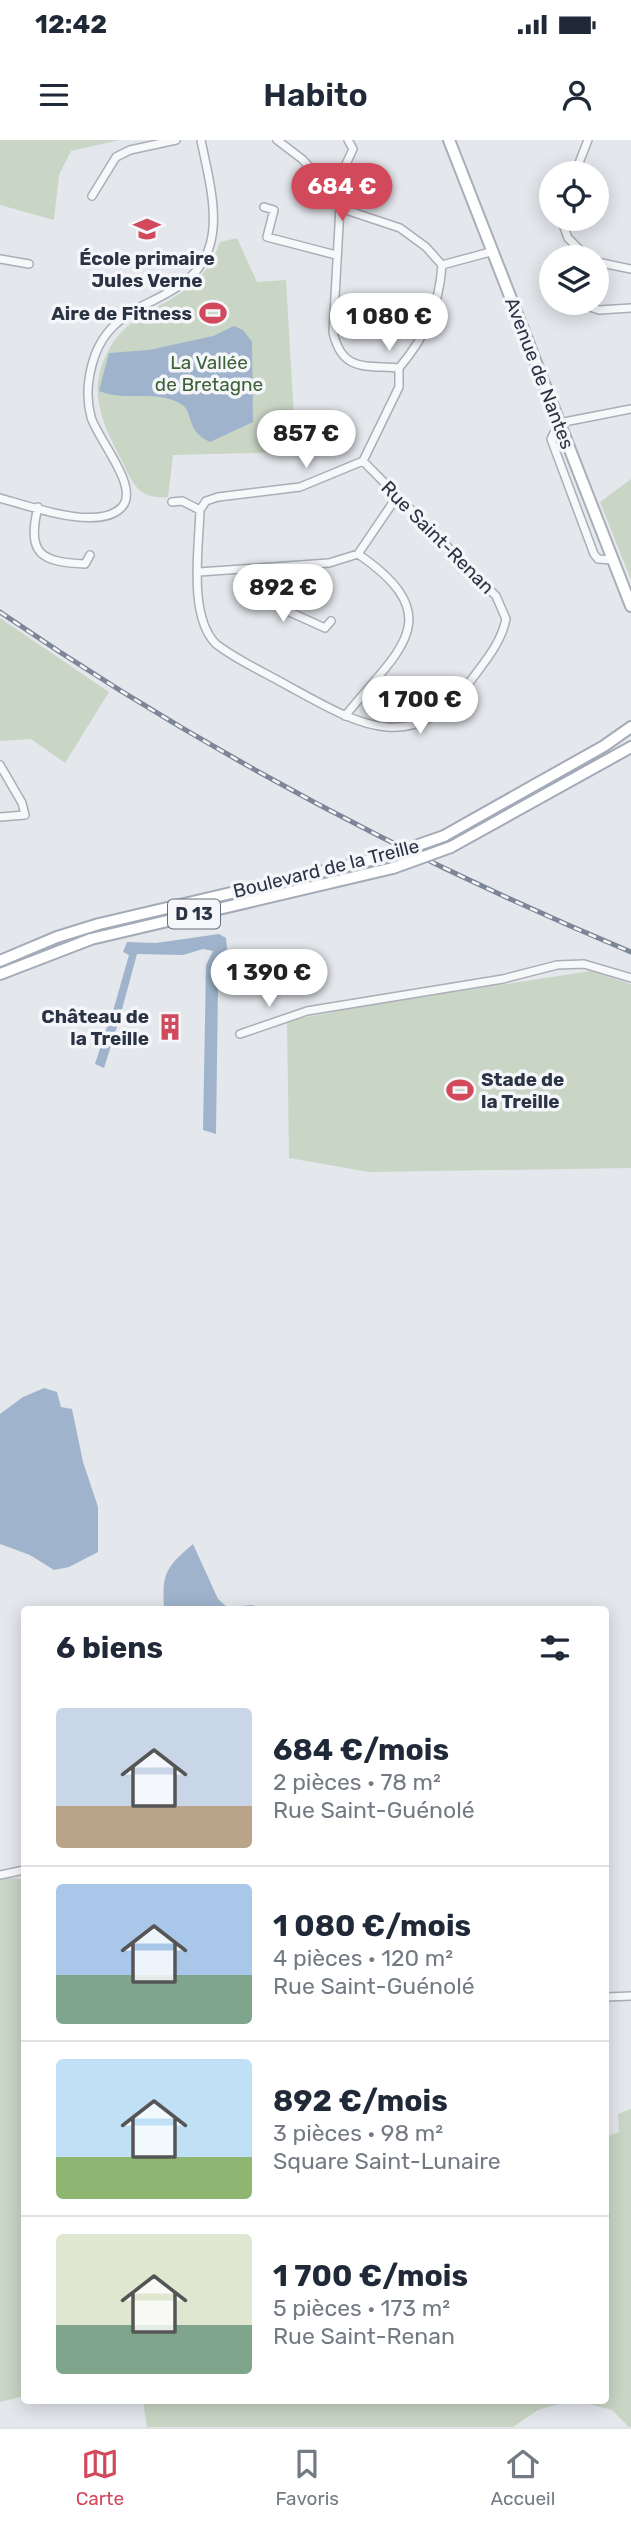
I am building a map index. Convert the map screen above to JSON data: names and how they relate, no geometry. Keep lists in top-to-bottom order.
{
  "streets": {
    "main road": ["Avenue de Nantes", "Boulevard de la Treille", "D 13"],
    "street": ["Rue Saint-Renan"]
  },
  "parks": ["La Vallée de Bretagne"],
  "places": {
    "school or university": ["École primaire Jules Verne"],
    "sports": ["Aire de Fitness", "Stade de la Treille"],
    "building": ["Château de la Treille"]
  },
  "page": {
    "status": "12:42",
    "header": "Habito",
    "price": [
      "684 €",
      "1 080 €",
      "857 €",
      "892 €",
      "1 700 €",
      "1 390 €"
    ],
    "heading": "6 biens",
    "list": [
      {
        "name": "684 €/mois",
        "note": "2 pièces · 78 m² · Rue Saint-Guénolé"
      },
      {
        "name": "1 080 €/mois",
        "note": "4 pièces · 120 m² · Rue Saint-Guénolé"
      },
      {
        "name": "892 €/mois",
        "note": "3 pièces · 98 m² · Square Saint-Lunaire"
      },
      {
        "name": "1 700 €/mois",
        "note": "5 pièces · 173 m² · Rue Saint-Renan"
      }
    ],
    "tabs": ["Carte", "Favoris", "Accueil"]
  }
}
